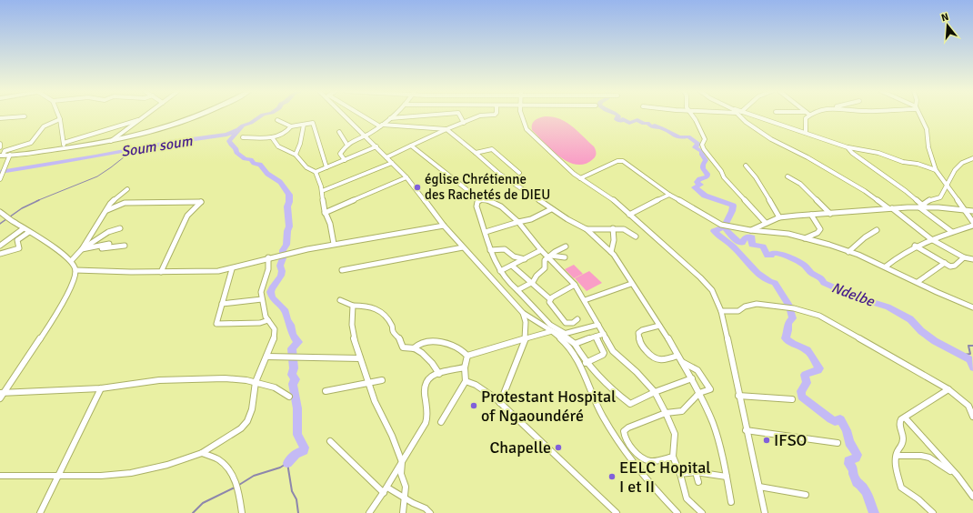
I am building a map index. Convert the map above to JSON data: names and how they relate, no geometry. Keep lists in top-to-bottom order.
{
  "water": ["Soum soum", "Ndelbe"],
  "places": [
    "église Chrétienne des Rachetés de DIEU",
    "Protestant Hospital of Ngaoundéré",
    "IFSO",
    "Chapelle",
    "EELC Hopital I et II"
  ],
  "north": "top"
}
